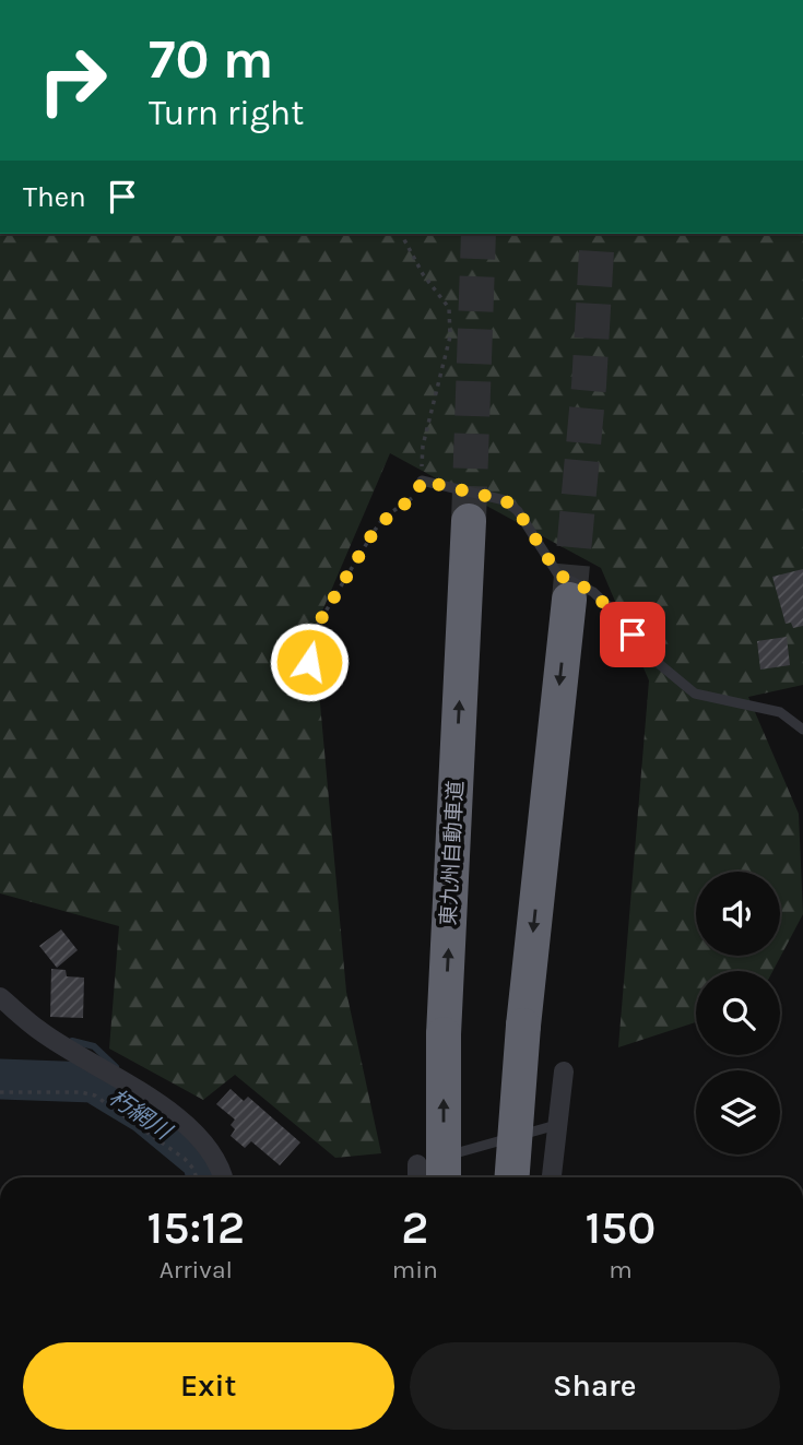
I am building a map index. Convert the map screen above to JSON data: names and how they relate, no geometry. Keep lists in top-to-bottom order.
{
  "streets": {
    "highway": ["東九州自動車道"]
  },
  "water": ["朽網川"],
  "page": {
    "turn": ["70 m", "Turn right"],
    "then": "Then",
    "eta": [
      "15:12",
      "Arrival",
      "2",
      "min",
      "150",
      "m"
    ],
    "buttons": ["Exit", "Share"]
  }
}
